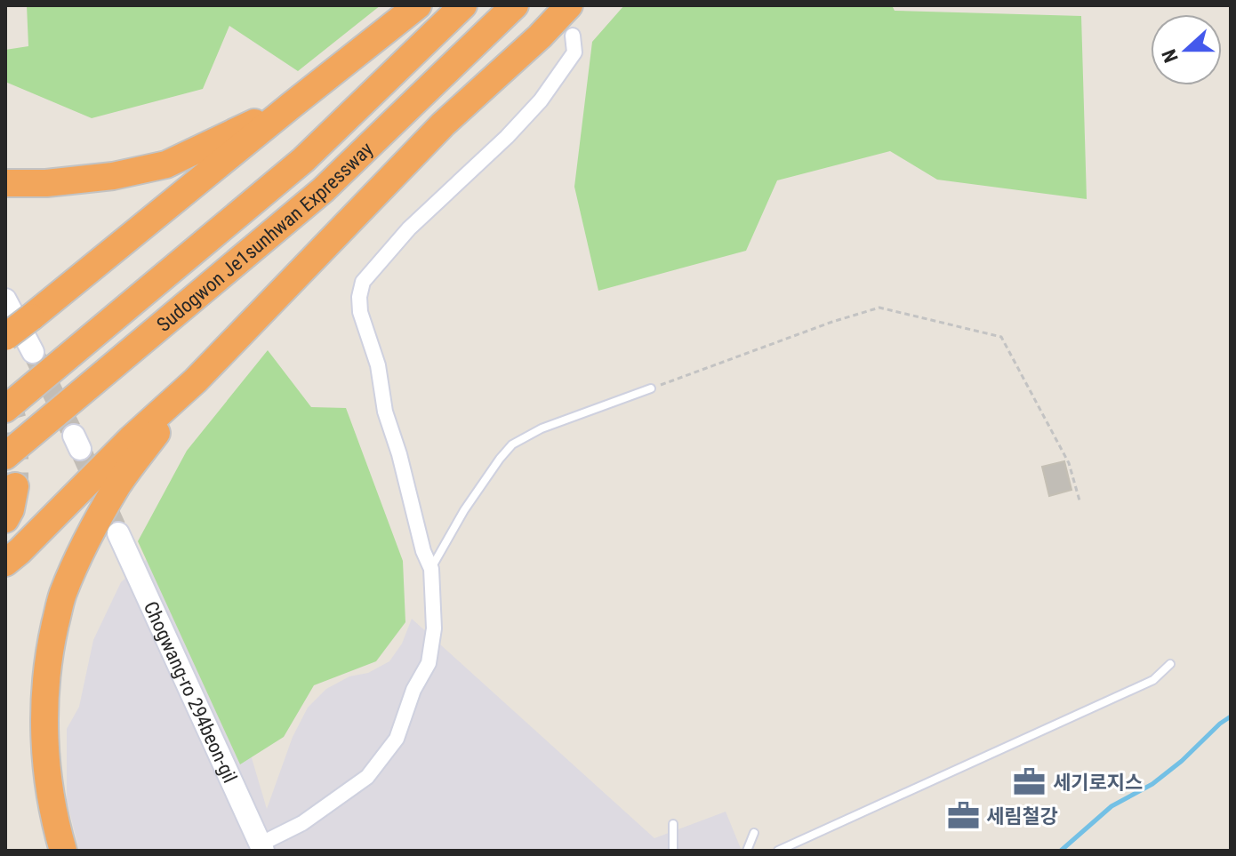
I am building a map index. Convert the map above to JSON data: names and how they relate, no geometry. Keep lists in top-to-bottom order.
{
  "streets": {
    "highway": ["Sudogwon Je1sunhwan Expressway"],
    "street": ["Chogwang-ro 294beon-gil"]
  },
  "places": {
    "office": ["세기로지스", "세림철강"]
  },
  "north": "left"
}
